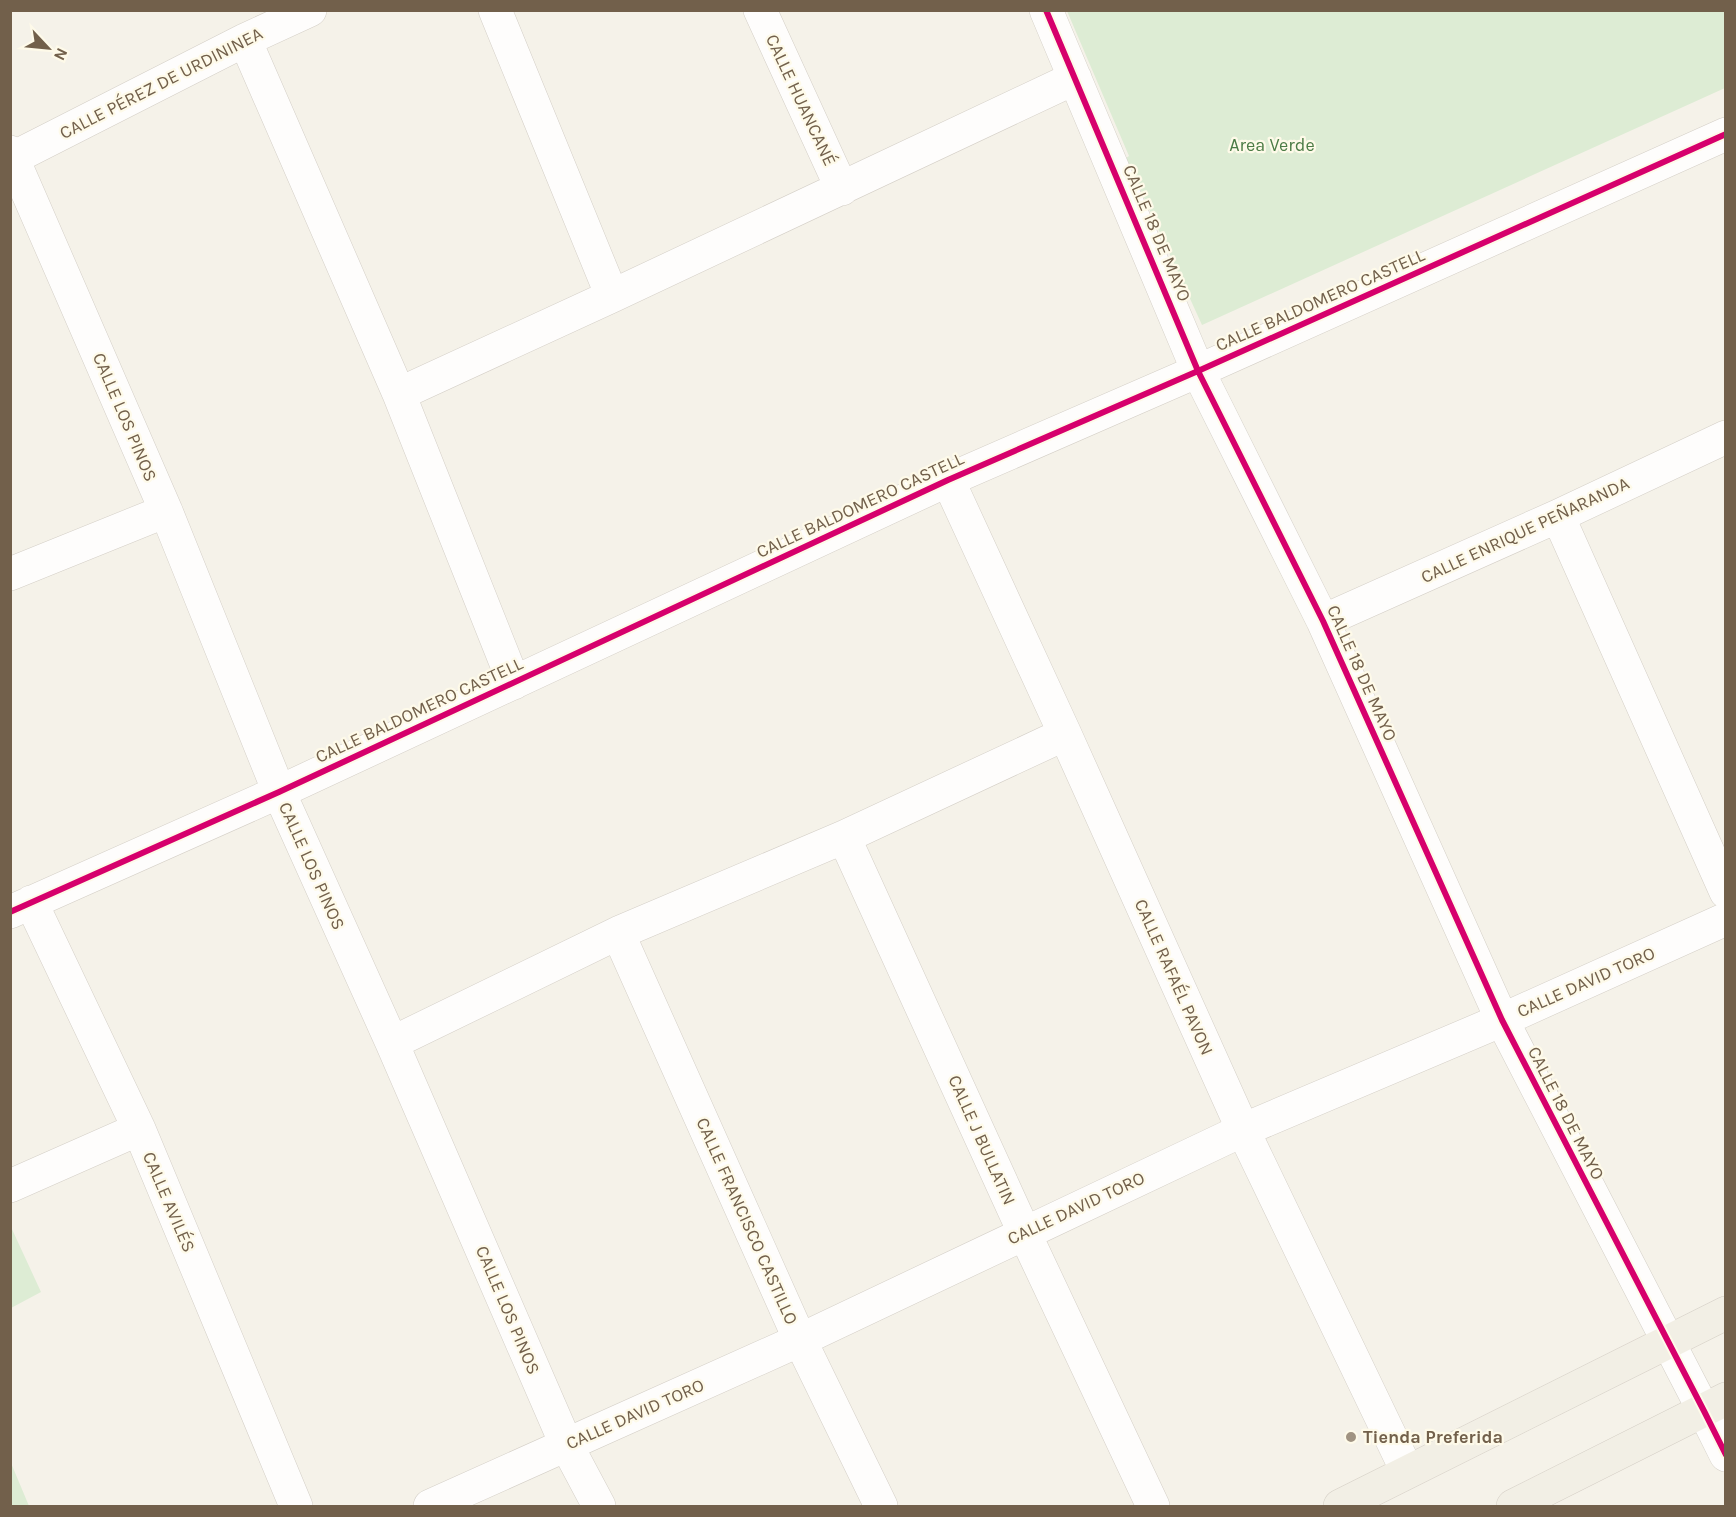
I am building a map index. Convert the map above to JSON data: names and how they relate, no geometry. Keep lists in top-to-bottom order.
{
  "streets": {
    "street": [
      "CALLE PÉREZ DE URDININEA",
      "CALLE HUANCANÉ",
      "CALLE 18 DE MAYO",
      "CALLE BALDOMERO CASTELL",
      "CALLE LOS PINOS",
      "CALLE ENRIQUE PEÑARANDA",
      "CALLE RAFAÉL PAVON",
      "CALLE DAVID TORO",
      "CALLE J BULLATIN",
      "CALLE AVILÉS",
      "CALLE FRANCISCO CASTILLO"
    ]
  },
  "crossings": [
    ["CALLE PÉREZ DE URDININEA", "CALLE LOS PINOS"],
    ["CALLE 18 DE MAYO", "CALLE BALDOMERO CASTELL"],
    ["CALLE 18 DE MAYO", "CALLE ENRIQUE PEÑARANDA"],
    ["CALLE 18 DE MAYO", "CALLE DAVID TORO"],
    ["CALLE BALDOMERO CASTELL", "CALLE LOS PINOS"],
    ["CALLE BALDOMERO CASTELL", "CALLE RAFAÉL PAVON"],
    ["CALLE BALDOMERO CASTELL", "CALLE AVILÉS"],
    ["CALLE LOS PINOS", "CALLE DAVID TORO"],
    ["CALLE RAFAÉL PAVON", "CALLE DAVID TORO"],
    ["CALLE DAVID TORO", "CALLE J BULLATIN"],
    ["CALLE DAVID TORO", "CALLE FRANCISCO CASTILLO"]
  ],
  "parks": ["Area Verde"],
  "places": ["Tienda Preferida"],
  "north": "bottom right"
}
